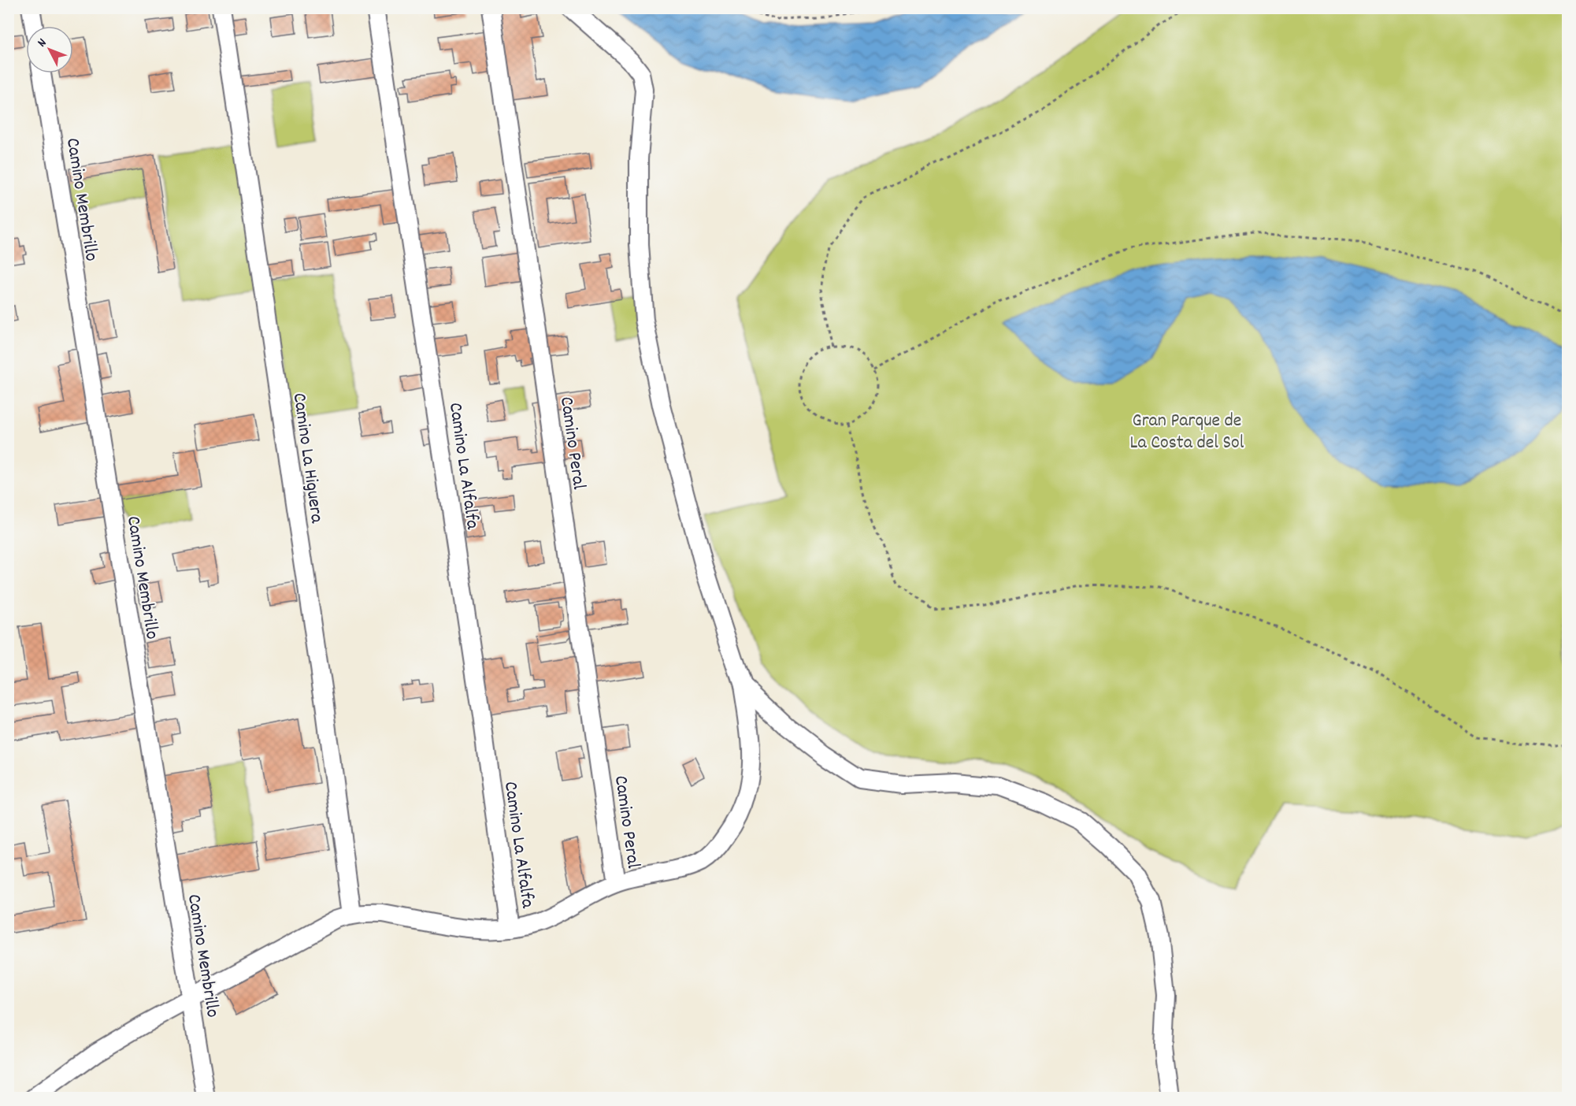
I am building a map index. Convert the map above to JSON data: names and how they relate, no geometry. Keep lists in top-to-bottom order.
{
  "streets": {
    "street": [
      "Camino Membrillo",
      "Camino Peral",
      "Camino La Higuera",
      "Camino La Alfalfa"
    ]
  },
  "parks": ["Gran Parque de La Costa del Sol"],
  "north": "top left"
}
